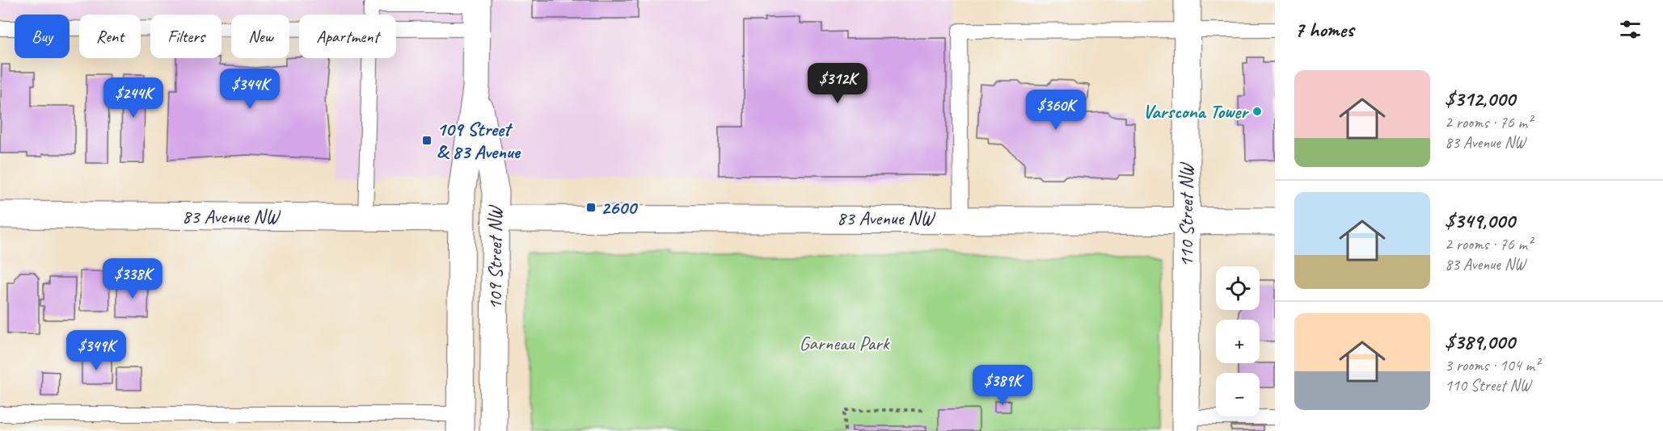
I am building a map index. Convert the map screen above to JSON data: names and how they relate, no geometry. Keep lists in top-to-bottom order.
{
  "streets": {
    "street": ["110 Street NW", "83 Avenue NW", "109 Street NW"]
  },
  "crossings": [
    ["110 Street NW", "83 Avenue NW"],
    ["83 Avenue NW", "109 Street NW"]
  ],
  "parks": ["Garneau Park"],
  "places": {
    "other": ["Varscona Tower"],
    "transit": ["109 Street & 83 Avenue", "2600"]
  },
  "page": {
    "heading": "7 homes",
    "chip": [
      "Buy",
      "Rent",
      "Filters",
      "New",
      "Apartment"
    ],
    "list": [
      {
        "name": "$312,000",
        "note": "2 rooms · 76 m² · 83 Avenue NW"
      },
      {
        "name": "$349,000",
        "note": "2 rooms · 76 m² · 83 Avenue NW"
      },
      {
        "name": "$389,000",
        "note": "3 rooms · 104 m² · 110 Street NW"
      }
    ],
    "price": [
      "$312K",
      "$344K",
      "$244K",
      "$360K",
      "$338K",
      "$349K",
      "$389K"
    ],
    "map_buttons": ["+", "−"]
  }
}
